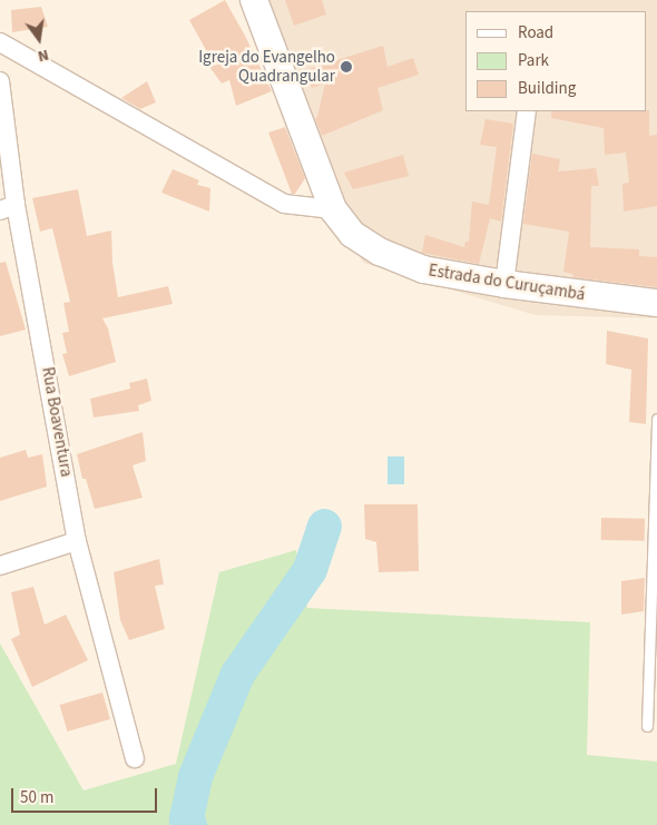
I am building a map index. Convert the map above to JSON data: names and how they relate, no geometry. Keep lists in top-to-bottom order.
{
  "streets": {
    "street": ["Estrada do Curuçambá", "Rua Boaventura"]
  },
  "places": ["Igreja do Evangelho Quadrangular"],
  "legend": ["Road", "Park", "Building"],
  "scale_bar": "50 m",
  "north": "bottom"
}
